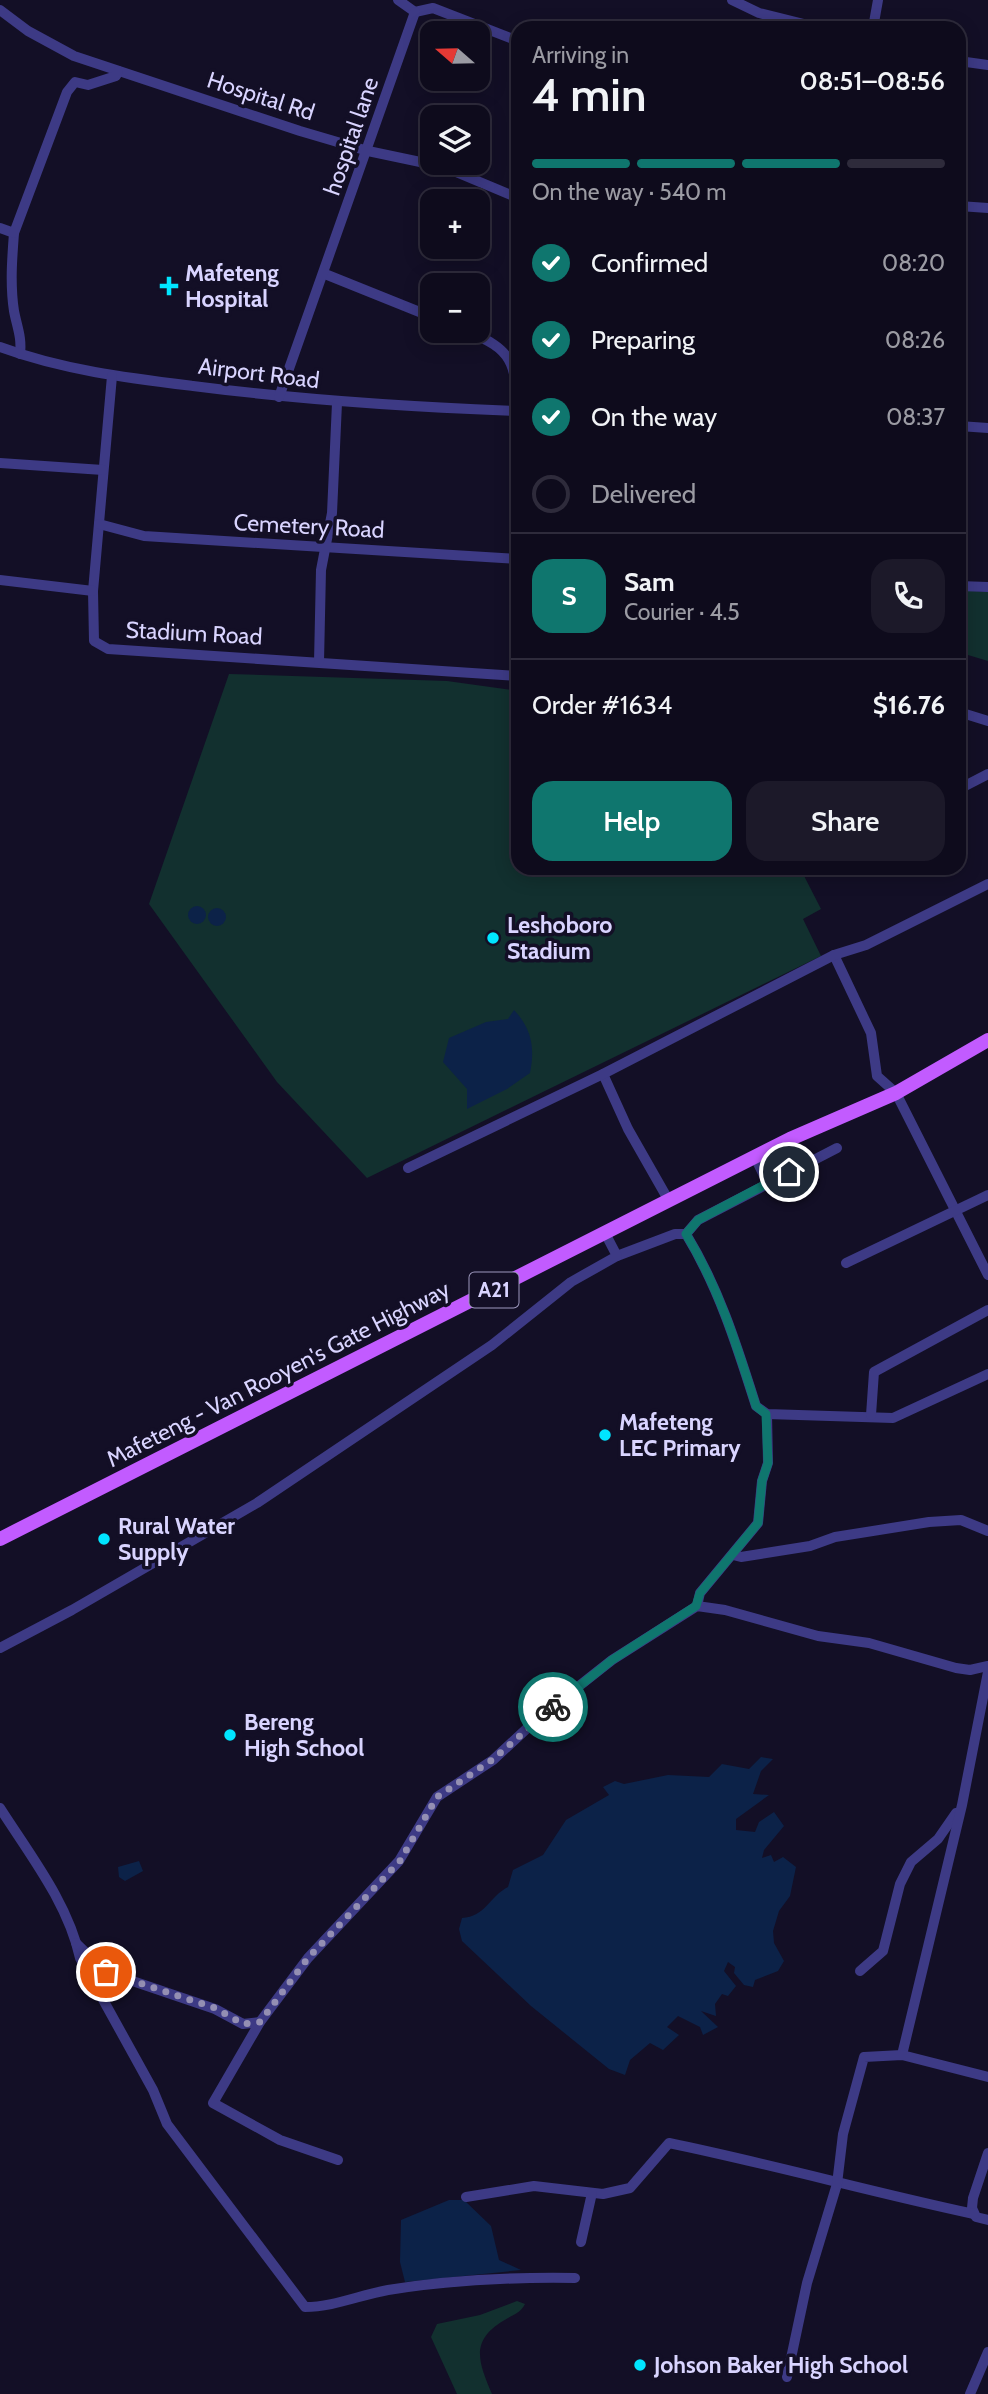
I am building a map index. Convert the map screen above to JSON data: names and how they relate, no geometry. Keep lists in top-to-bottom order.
{
  "streets": {
    "main road": ["A21", "Mafeteng - Van Rooyen's Gate Highway"],
    "street": [
      "Hospital Rd",
      "hospital lane",
      "Airport Road",
      "Cemetery Road",
      "Stadium Road"
    ]
  },
  "crossings": [
    ["Hospital Rd", "hospital lane"],
    ["Airport Road", "Stadium Road"],
    ["Cemetery Road", "Stadium Road"]
  ],
  "places": {
    "health": ["Mafeteng Hospital"],
    "other": [
      "Leshoboro Stadium",
      "Mafeteng LEC Primary",
      "Rural Water Supply",
      "Bereng High School",
      "Johson Baker High School"
    ]
  },
  "north": "left",
  "page": {
    "map_buttons": ["+", "−"],
    "heading": ["4 min", "Arriving in", "08:51–08:56"],
    "panel": [
      "Sam",
      "Courier · 4.5",
      "Order #1634",
      "$16.76"
    ],
    "bar": "On the way · 540 m",
    "list": [
      ["Confirmed", "08:20"],
      ["Preparing", "08:26"],
      ["On the way", "08:37"],
      "Delivered"
    ],
    "round": "S",
    "buttons": ["Help", "Share"]
  }
}
